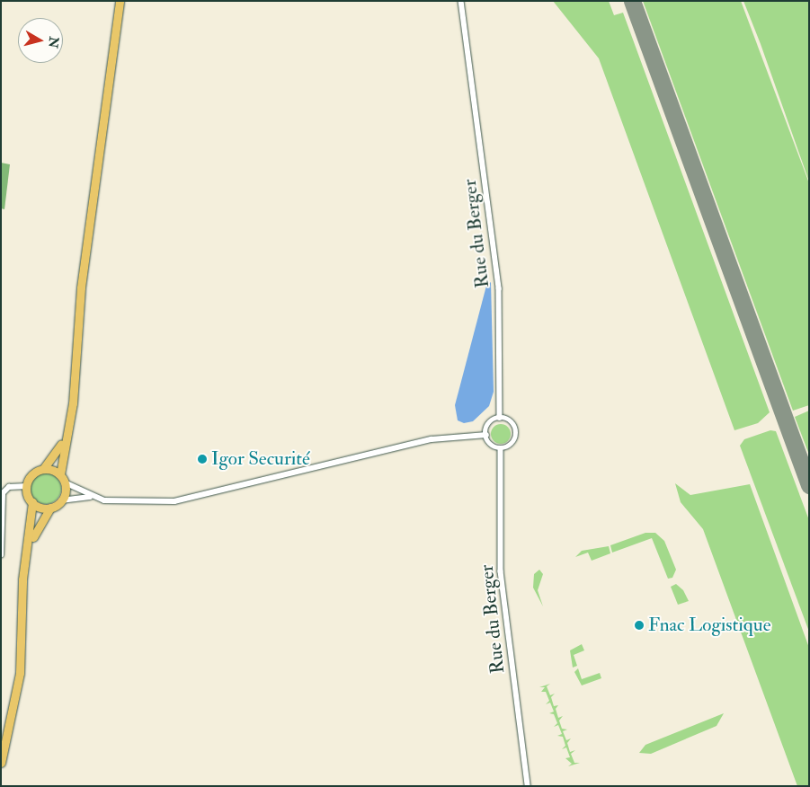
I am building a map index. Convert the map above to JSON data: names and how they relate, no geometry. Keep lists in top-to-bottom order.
{
  "streets": {
    "street": ["Rue du Berger"]
  },
  "places": ["Igor Securité", "Fnac Logistique"],
  "north": "right"
}
